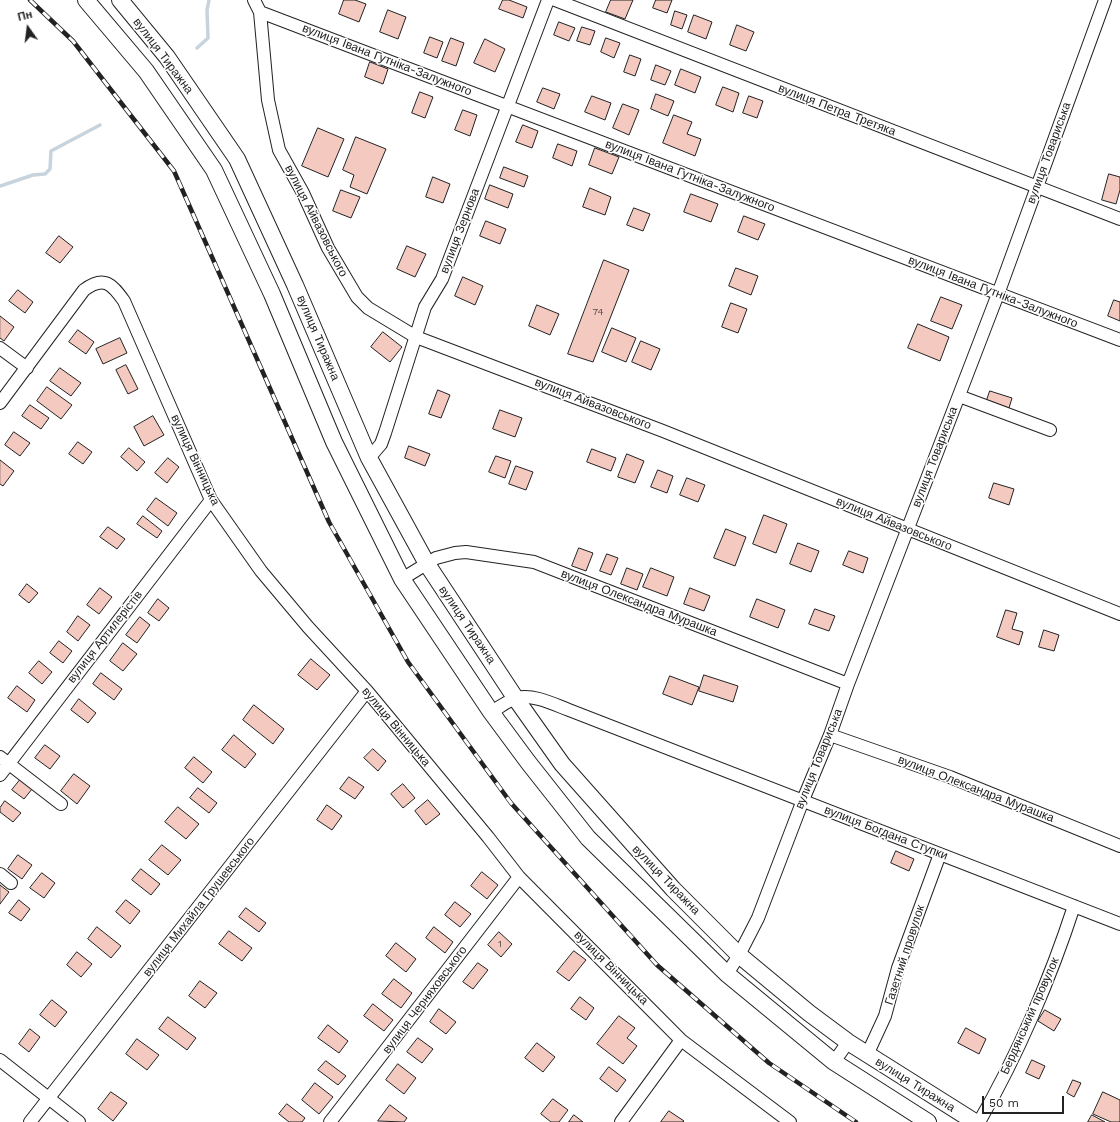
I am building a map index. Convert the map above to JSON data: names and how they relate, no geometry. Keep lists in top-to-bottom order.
{
  "streets": {
    "main road": ["вулиця Тиражна"],
    "street": [
      "вулиця Івана Гутніка-Залужного",
      "вулиця Петра Третяка",
      "вулиця Товариська",
      "вулиця Айвазовського",
      "вулиця Зернова",
      "вулиця Вінницька",
      "вулиця Олександра Мурашка",
      "вулиця Артилерістів",
      "вулиця Богдана Ступки",
      "вулиця Михайла Грушевського",
      "Газетний провулок",
      "вулиця Черняховського",
      "Бердянський провулок"
    ]
  },
  "crossings": [
    ["вулиця Тиражна", "вулиця Товариська"],
    ["вулиця Тиражна", "вулиця Зернова"],
    ["вулиця Тиражна", "вулиця Олександра Мурашка"],
    ["вулиця Тиражна", "вулиця Богдана Ступки"],
    ["вулиця Тиражна", "Газетний провулок"],
    ["вулиця Івана Гутніка-Залужного", "вулиця Товариська"],
    ["вулиця Івана Гутніка-Залужного", "вулиця Айвазовського"],
    ["вулиця Івана Гутніка-Залужного", "вулиця Зернова"],
    ["вулиця Петра Третяка", "вулиця Товариська"],
    ["вулиця Товариська", "вулиця Айвазовського"],
    ["вулиця Товариська", "вулиця Олександра Мурашка"],
    ["вулиця Товариська", "вулиця Богдана Ступки"],
    ["вулиця Айвазовського", "вулиця Зернова"],
    ["вулиця Вінницька", "вулиця Артилерістів"],
    ["вулиця Вінницька", "вулиця Михайла Грушевського"],
    ["вулиця Вінницька", "вулиця Черняховського"],
    ["вулиця Богдана Ступки", "Газетний провулок"],
    ["вулиця Богдана Ступки", "Бердянський провулок"]
  ],
  "house_numbers": ["74", "1"],
  "scale_bar": "50 m",
  "north": "top"
}
